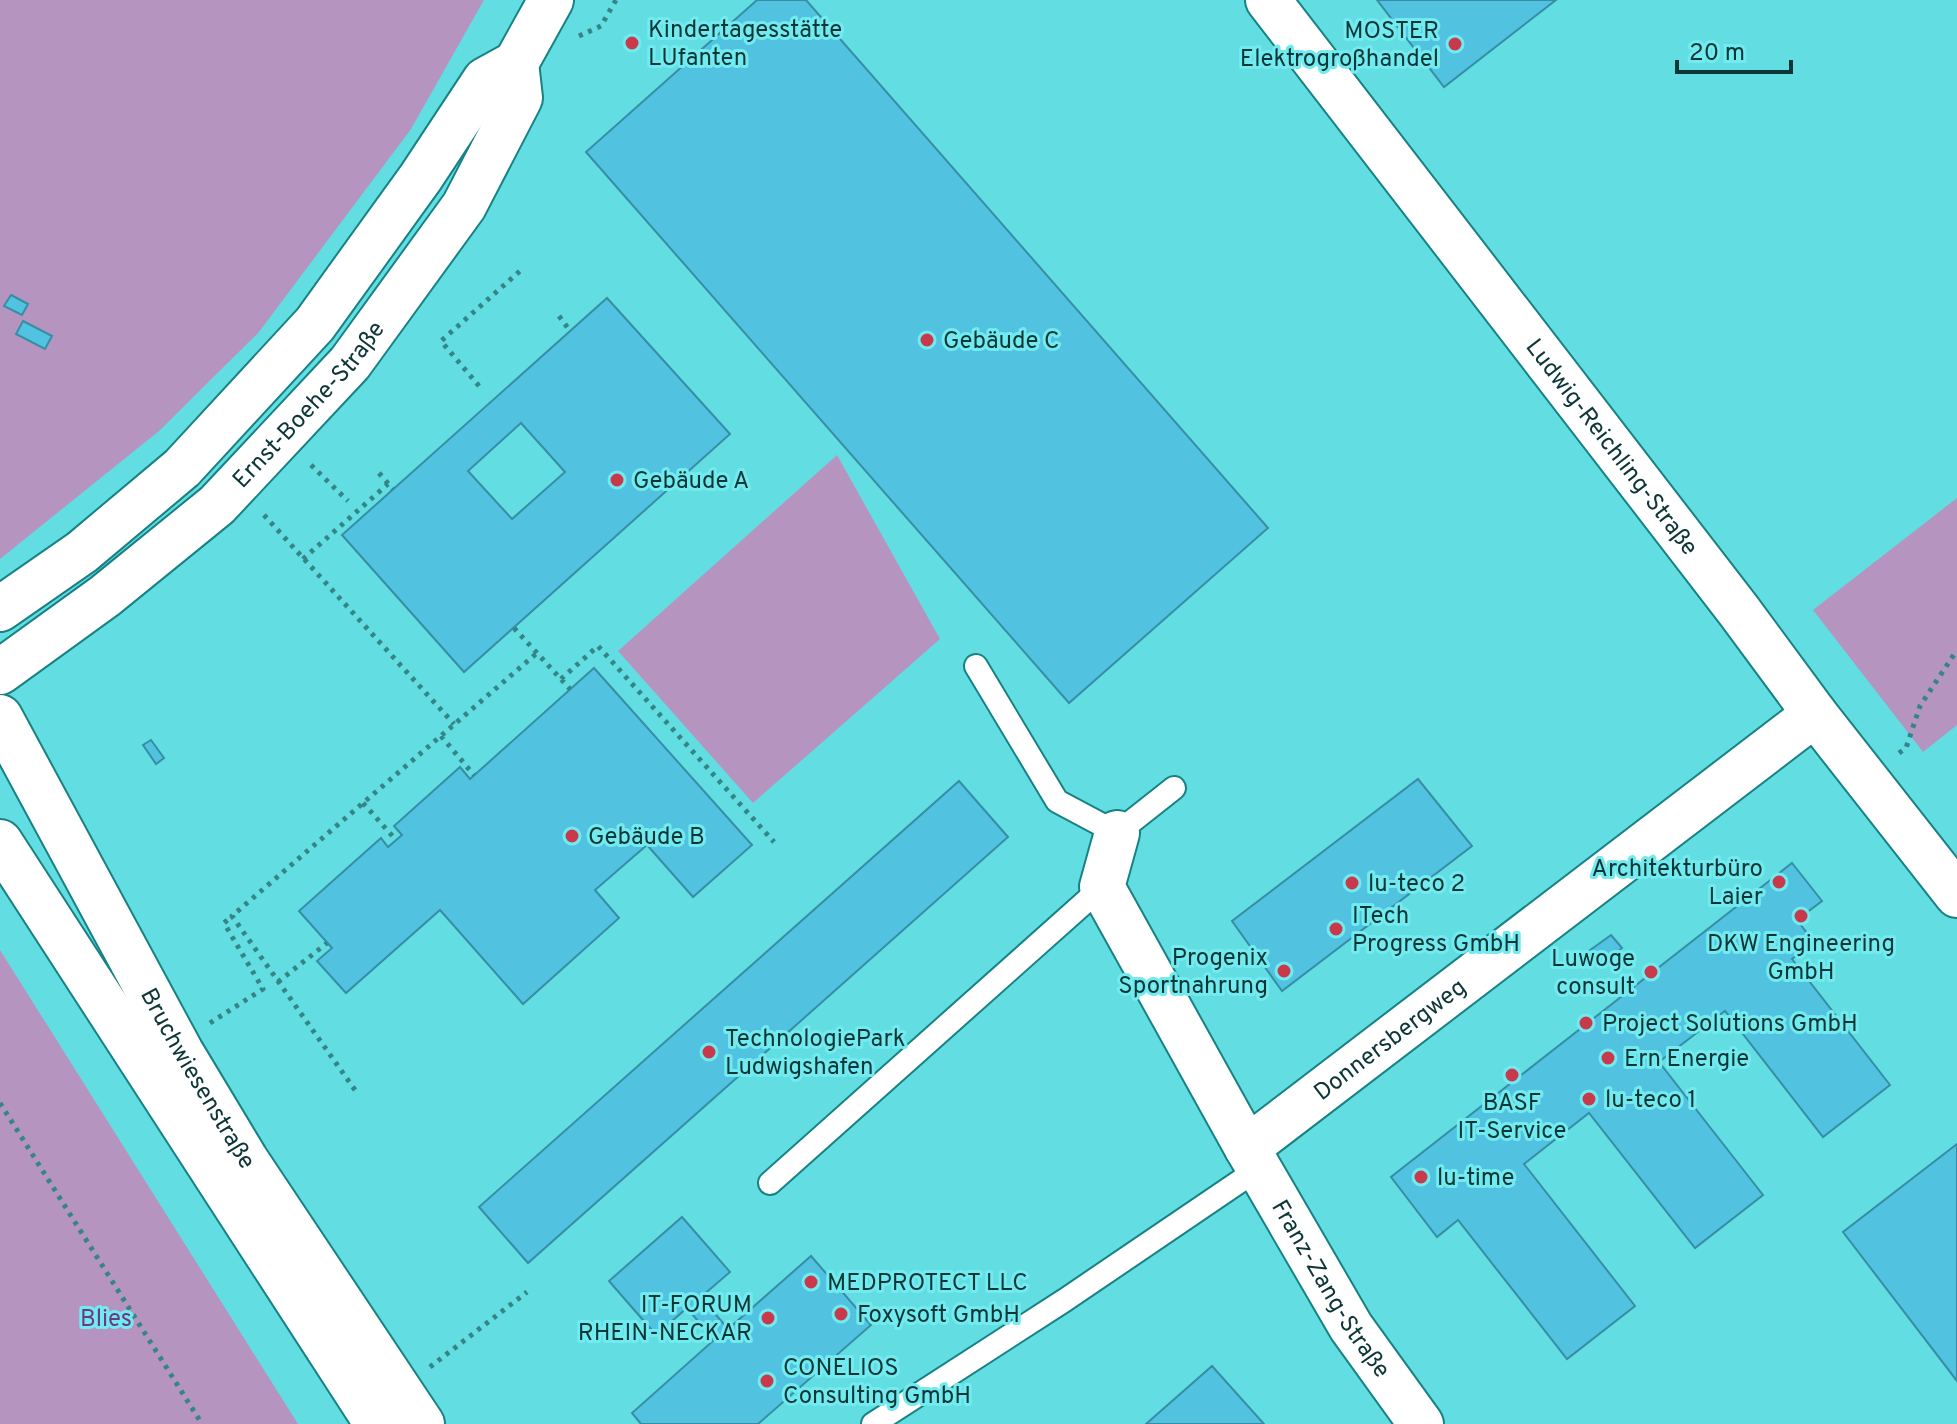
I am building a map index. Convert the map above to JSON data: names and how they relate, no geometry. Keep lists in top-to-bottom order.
{
  "streets": {
    "street": [
      "Ernst-Boehe-Straße",
      "Ludwig-Reichling-Straße",
      "Donnersbergweg",
      "Bruchwiesenstraße",
      "Franz-Zang-Straße"
    ]
  },
  "crossings": [
    ["Ludwig-Reichling-Straße", "Donnersbergweg"],
    ["Donnersbergweg", "Franz-Zang-Straße"]
  ],
  "parks": ["Blies"],
  "places": [
    "Kindertagesstätte LUfanten",
    "MOSTER Elektrogroßhandel",
    "Gebäude C",
    "Gebäude A",
    "Gebäude B",
    "Architekturbüro Laier",
    "lu-teco 2",
    "DKW Engineering GmbH",
    "ITech Progress GmbH",
    "Progenix Sportnahrung",
    "Luwoge consult",
    "Project Solutions GmbH",
    "TechnologiePark Ludwigshafen",
    "Ern Energie",
    "BASF IT-Service",
    "lu-teco 1",
    "lu-time",
    "MEDPROTECT LLC",
    "Foxysoft GmbH",
    "IT-FORUM RHEIN-NECKAR",
    "CONELIOS Consulting GmbH"
  ],
  "scale_bar": "20 m"
}
